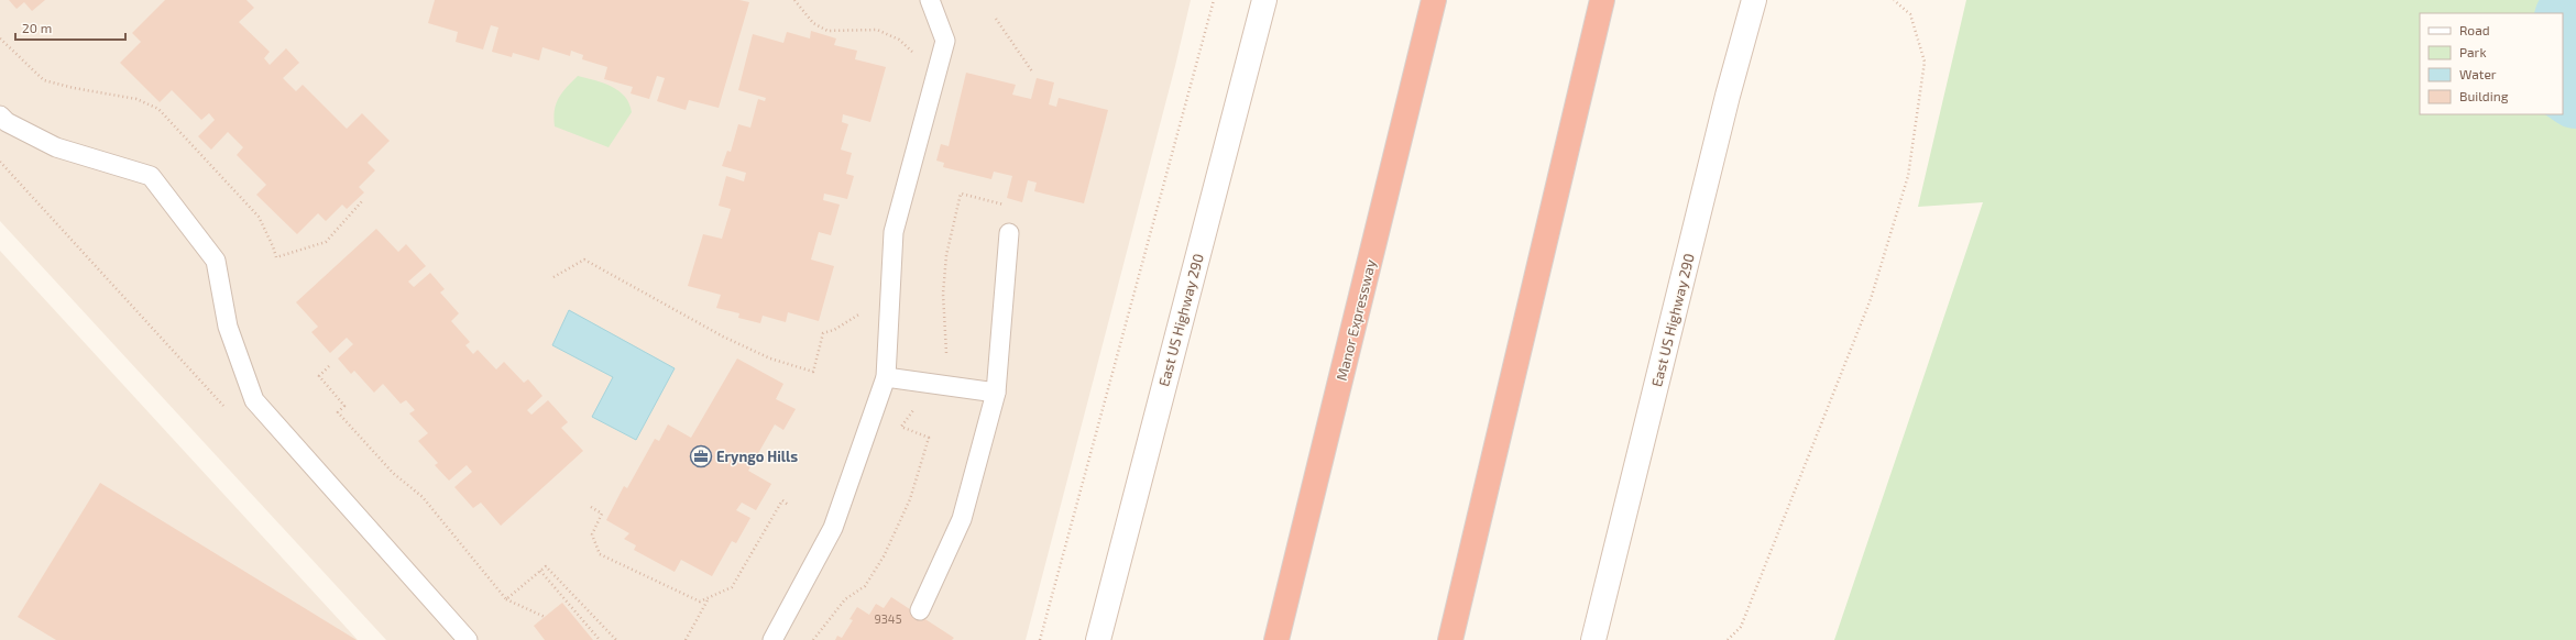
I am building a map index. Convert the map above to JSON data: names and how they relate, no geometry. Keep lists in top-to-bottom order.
{
  "streets": {
    "highway": ["Manor Expressway"],
    "main road": ["East US Highway 290"]
  },
  "places": {
    "office": ["Eryngo Hills"]
  },
  "house_numbers": ["9345"],
  "legend": [
    "Road",
    "Park",
    "Water",
    "Building"
  ],
  "scale_bar": "20 m"
}
